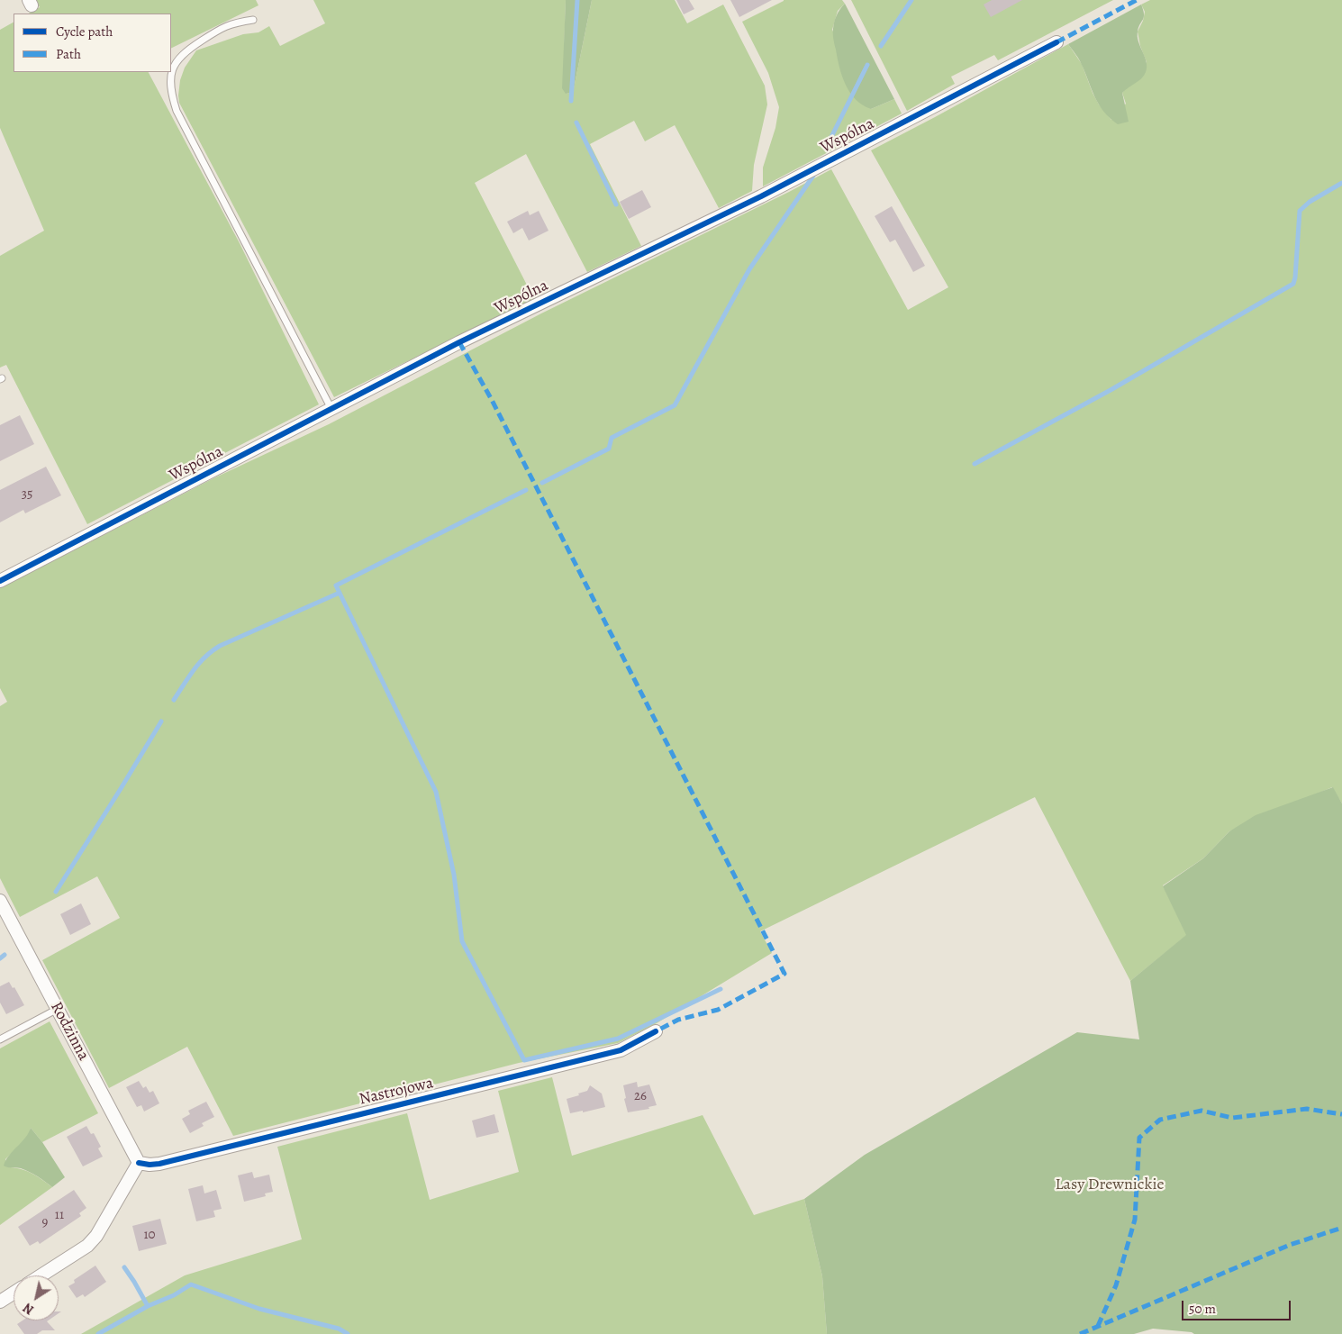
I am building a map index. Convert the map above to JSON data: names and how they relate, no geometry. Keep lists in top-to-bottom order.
{
  "streets": {
    "street": ["Wspólna", "Rodzinna", "Nastrojowa"]
  },
  "crossings": [
    ["Rodzinna", "Nastrojowa"]
  ],
  "parks": ["Lasy Drewnickie"],
  "house_numbers": [
    "35",
    "26",
    "11",
    "9",
    "10"
  ],
  "legend": ["Cycle path", "Path"],
  "scale_bar": "50 m",
  "north": "bottom left"
}
